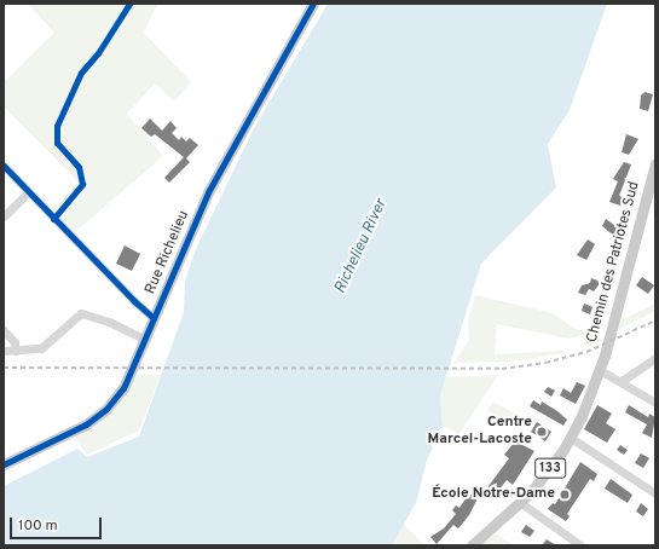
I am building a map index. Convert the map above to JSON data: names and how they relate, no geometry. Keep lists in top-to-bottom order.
{
  "streets": {
    "main road": ["Rue Richelieu", "Chemin des Patriotes Sud", "133"]
  },
  "crossings": [
    ["Chemin des Patriotes Sud", "133"]
  ],
  "water": ["Richelieu River"],
  "places": ["Centre Marcel-Lacoste", "École Notre-Dame"],
  "scale_bar": "100 m"
}
